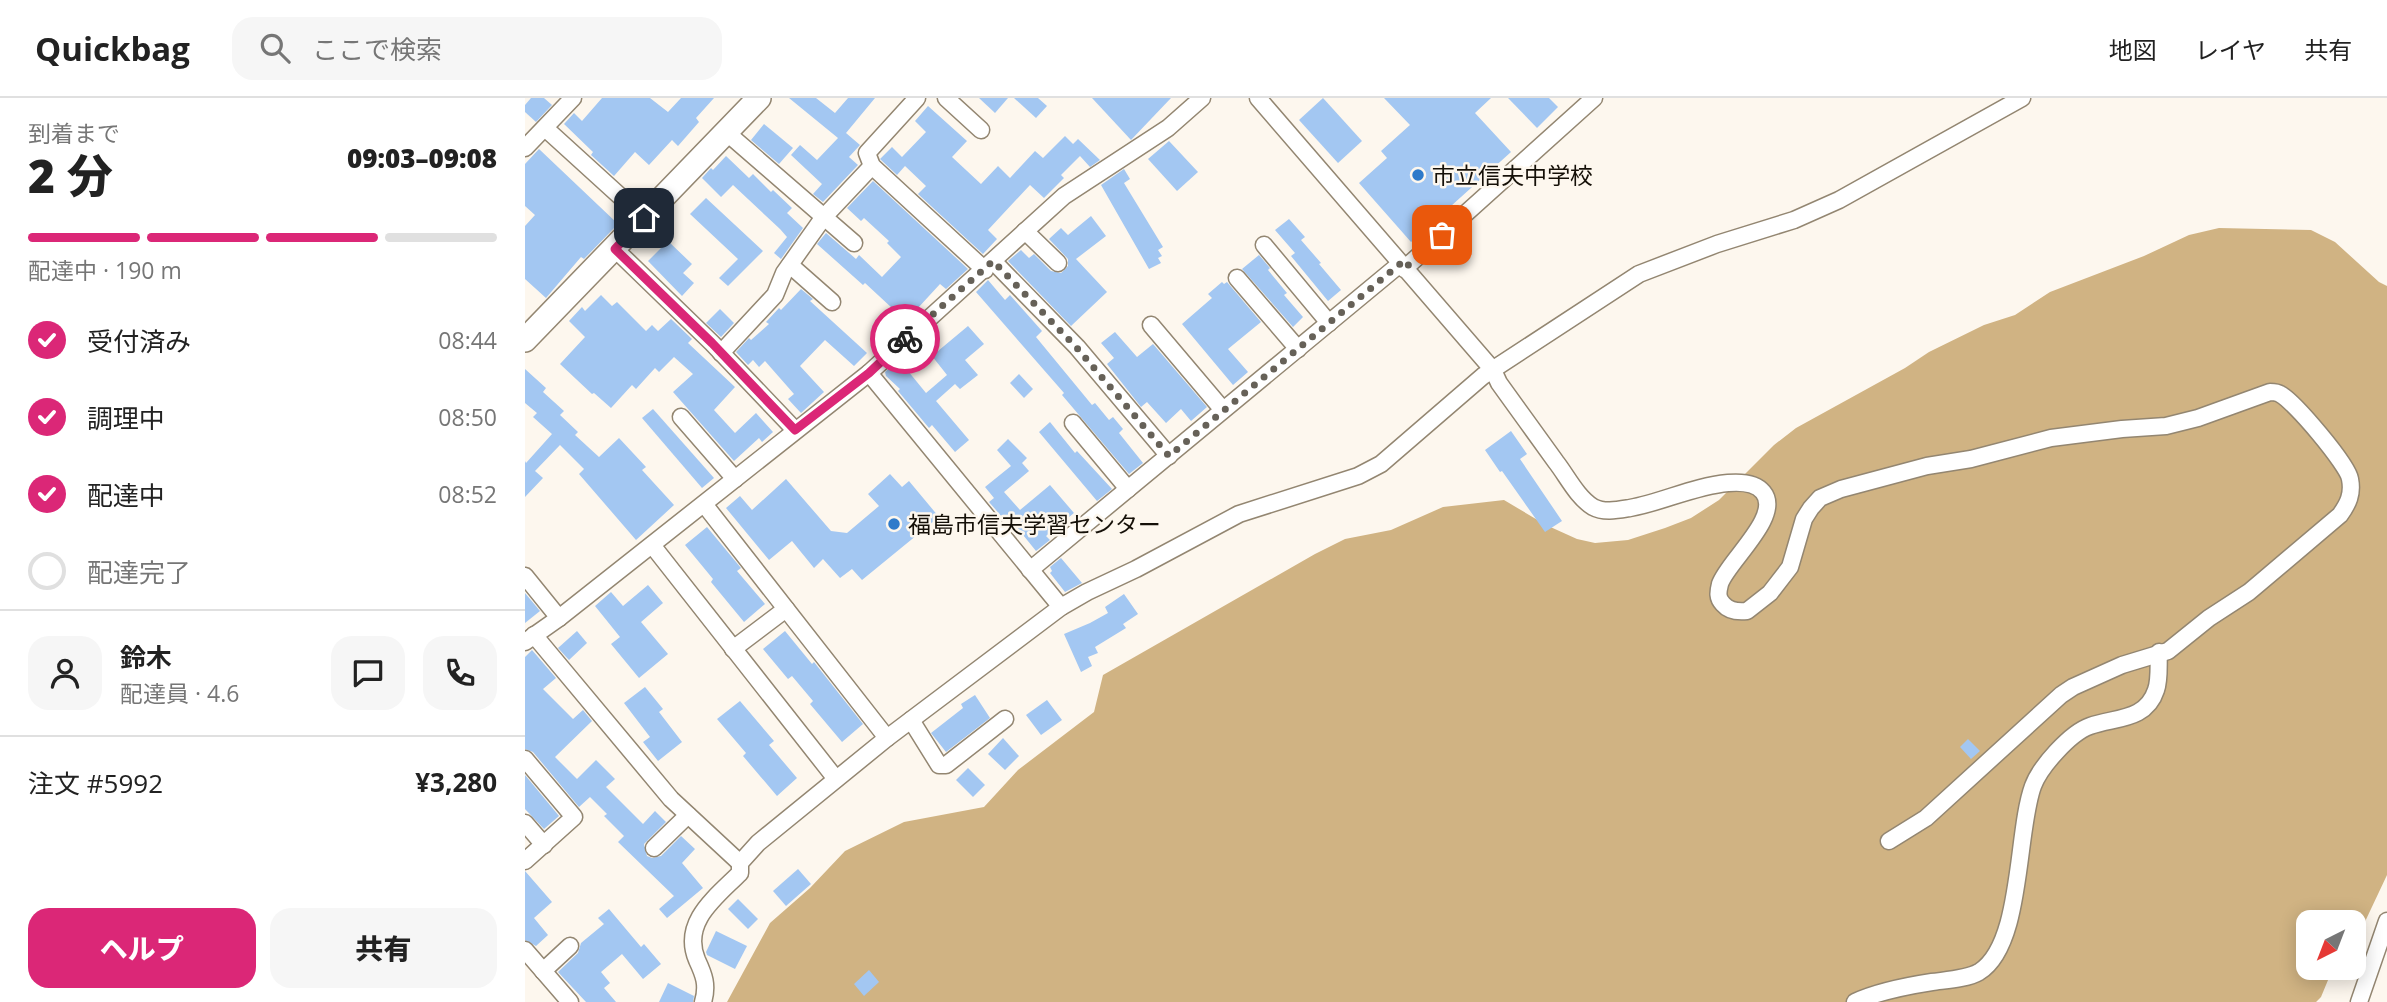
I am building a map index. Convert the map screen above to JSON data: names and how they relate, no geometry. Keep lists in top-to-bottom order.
{
  "places": ["市立信夫中学校", "福島市信夫学習センター"],
  "north": "bottom left",
  "page": {
    "header": "Quickbag",
    "search": "ここで検索",
    "nav": ["地図", "レイヤ", "共有"],
    "heading": ["2 分", "到着まで", "09:03–09:08"],
    "panel": [
      "鈴木",
      "配達員 · 4.6",
      "注文 #5992",
      "¥3,280"
    ],
    "bar": "配達中 · 190 m",
    "list": [
      ["受付済み", "08:44"],
      ["調理中", "08:50"],
      ["配達中", "08:52"],
      "配達完了"
    ],
    "buttons": ["ヘルプ", "共有"]
  }
}
